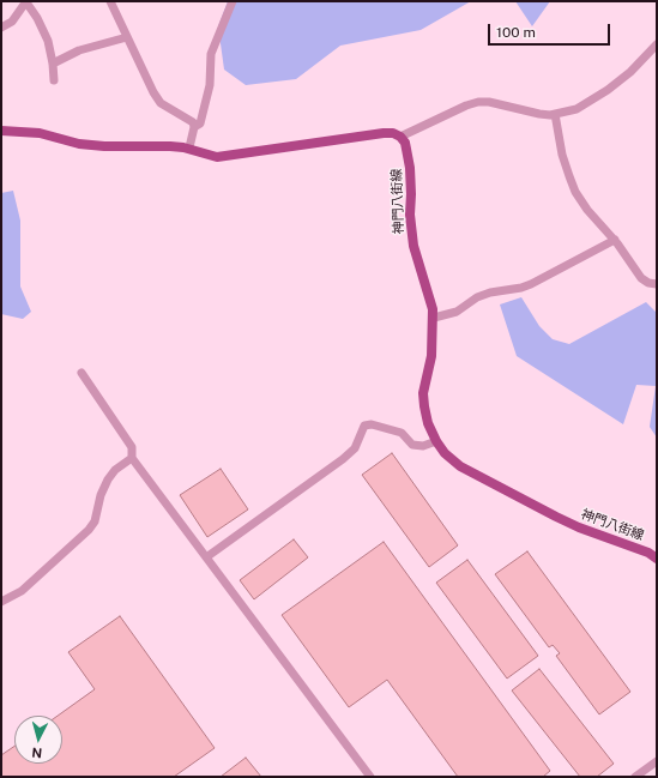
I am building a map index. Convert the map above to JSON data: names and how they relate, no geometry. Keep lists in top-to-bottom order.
{
  "streets": {
    "main road": ["神門八街線"]
  },
  "scale_bar": "100 m",
  "north": "bottom"
}
